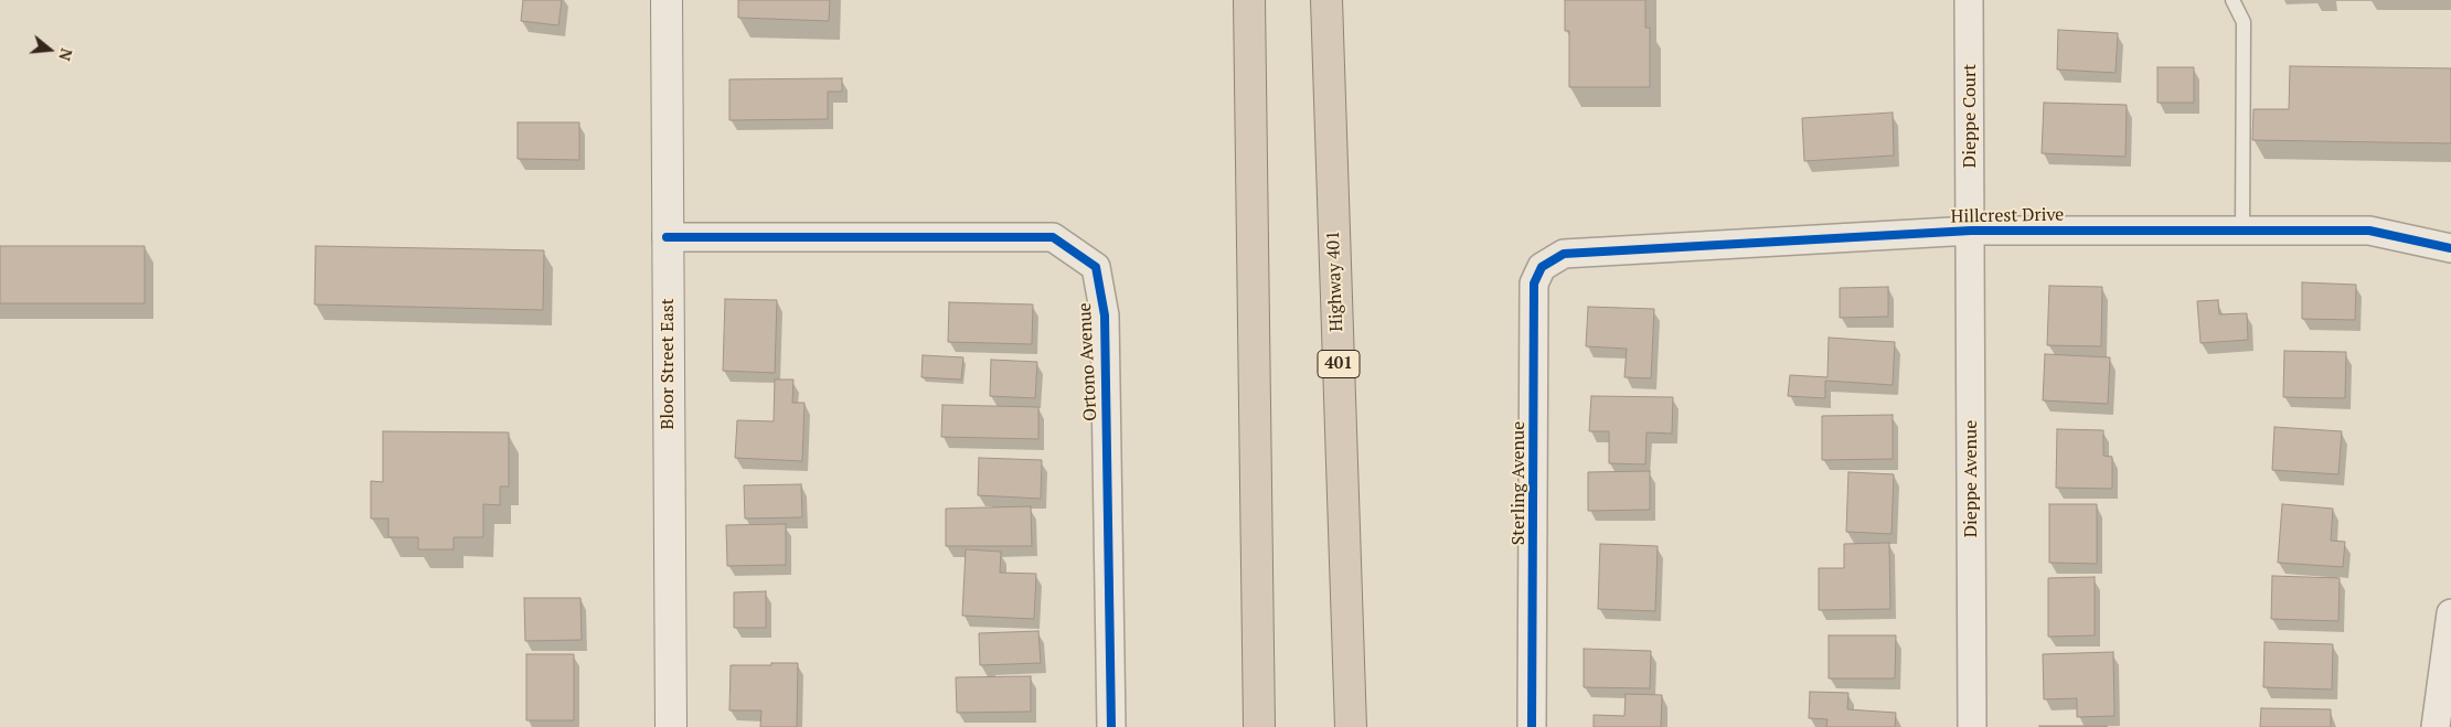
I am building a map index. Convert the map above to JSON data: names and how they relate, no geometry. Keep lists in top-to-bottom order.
{
  "streets": {
    "highway": ["Highway 401", "401"],
    "main road": ["Bloor Street East"],
    "street": [
      "Dieppe Court",
      "Hillcrest Drive",
      "Ortono Avenue",
      "Dieppe Avenue",
      "Sterling Avenue"
    ]
  },
  "crossings": [
    ["Dieppe Court", "Hillcrest Drive"],
    ["Dieppe Court", "Dieppe Avenue"],
    ["Hillcrest Drive", "Dieppe Avenue"],
    ["Hillcrest Drive", "Sterling Avenue"],
    ["Ortono Avenue", "Bloor Street East"]
  ],
  "north": "right"
}
